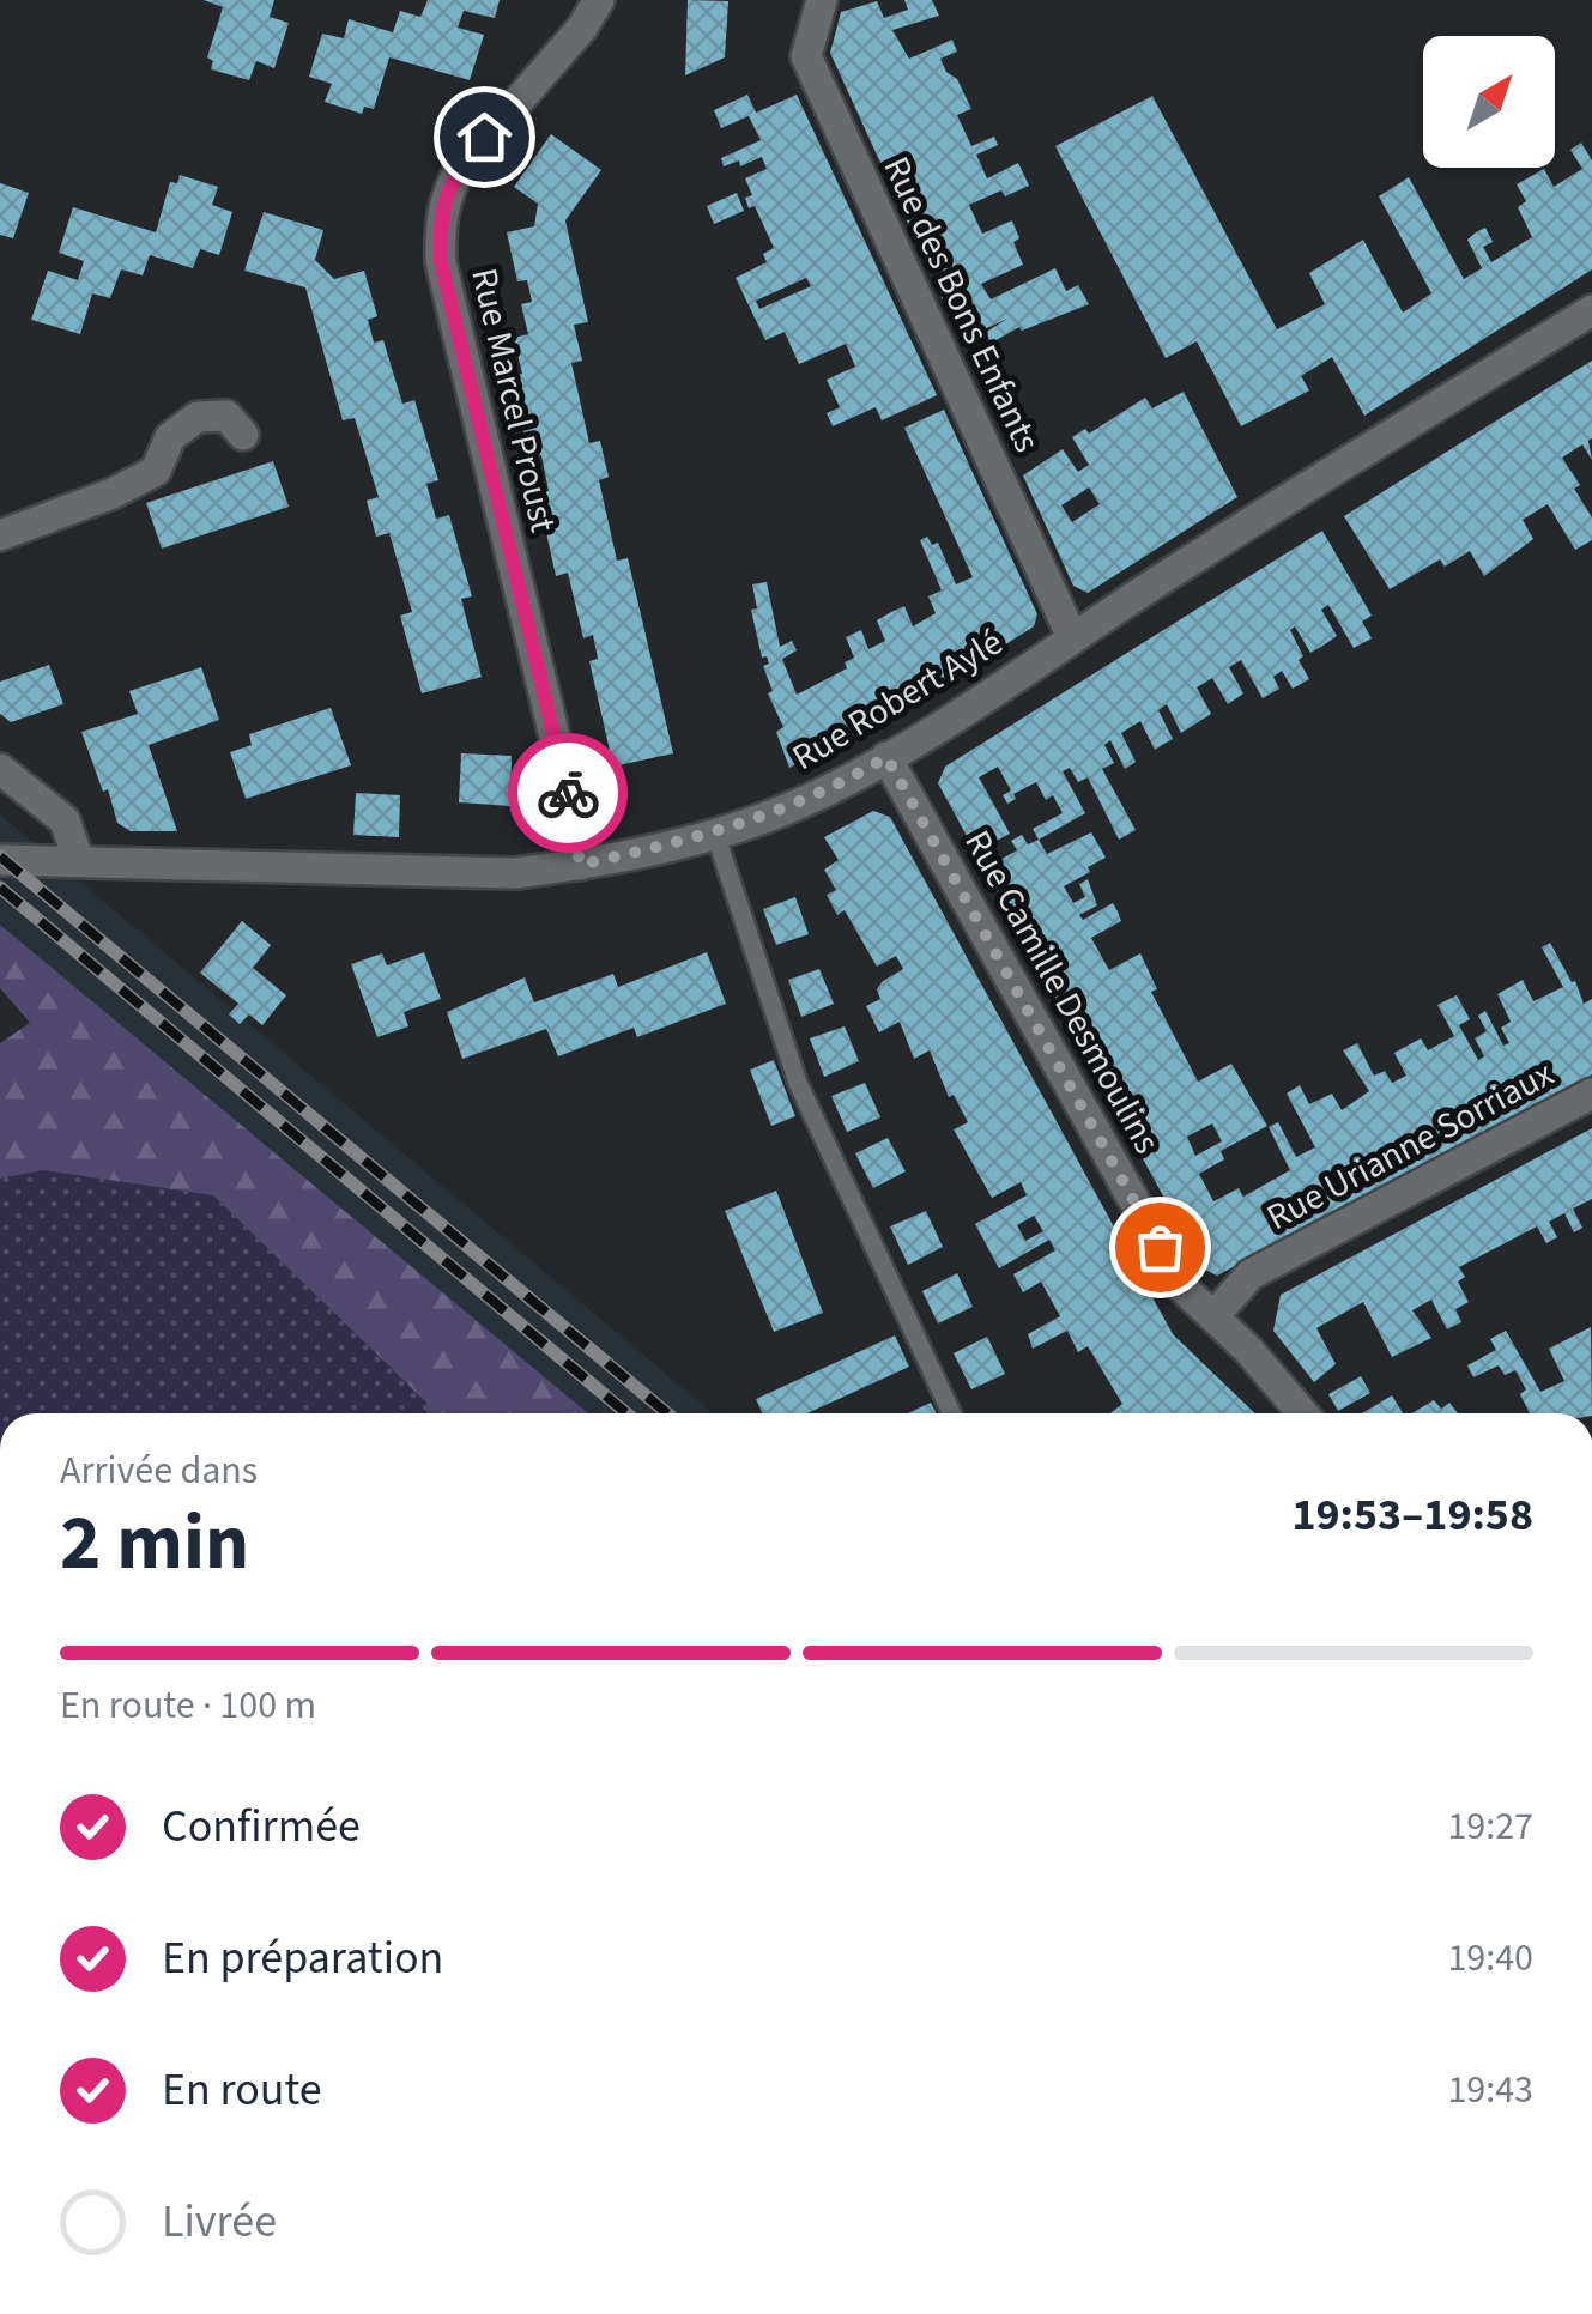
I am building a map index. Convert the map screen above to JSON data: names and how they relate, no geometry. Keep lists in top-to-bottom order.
{
  "streets": {
    "street": [
      "Rue des Bons Enfants",
      "Rue Marcel Proust",
      "Rue Robert Aylé",
      "Rue Camille Desmoulins",
      "Rue Urianne Sorriaux"
    ]
  },
  "crossings": [
    ["Rue des Bons Enfants", "Rue Robert Aylé"],
    ["Rue Marcel Proust", "Rue Robert Aylé"],
    ["Rue Robert Aylé", "Rue Camille Desmoulins"],
    ["Rue Camille Desmoulins", "Rue Urianne Sorriaux"]
  ],
  "north": "top right",
  "page": {
    "heading": ["2 min", "Arrivée dans", "19:53–19:58"],
    "bar": "En route · 100 m",
    "list": [
      ["Confirmée", "19:27"],
      ["En préparation", "19:40"],
      ["En route", "19:43"],
      "Livrée"
    ]
  }
}
